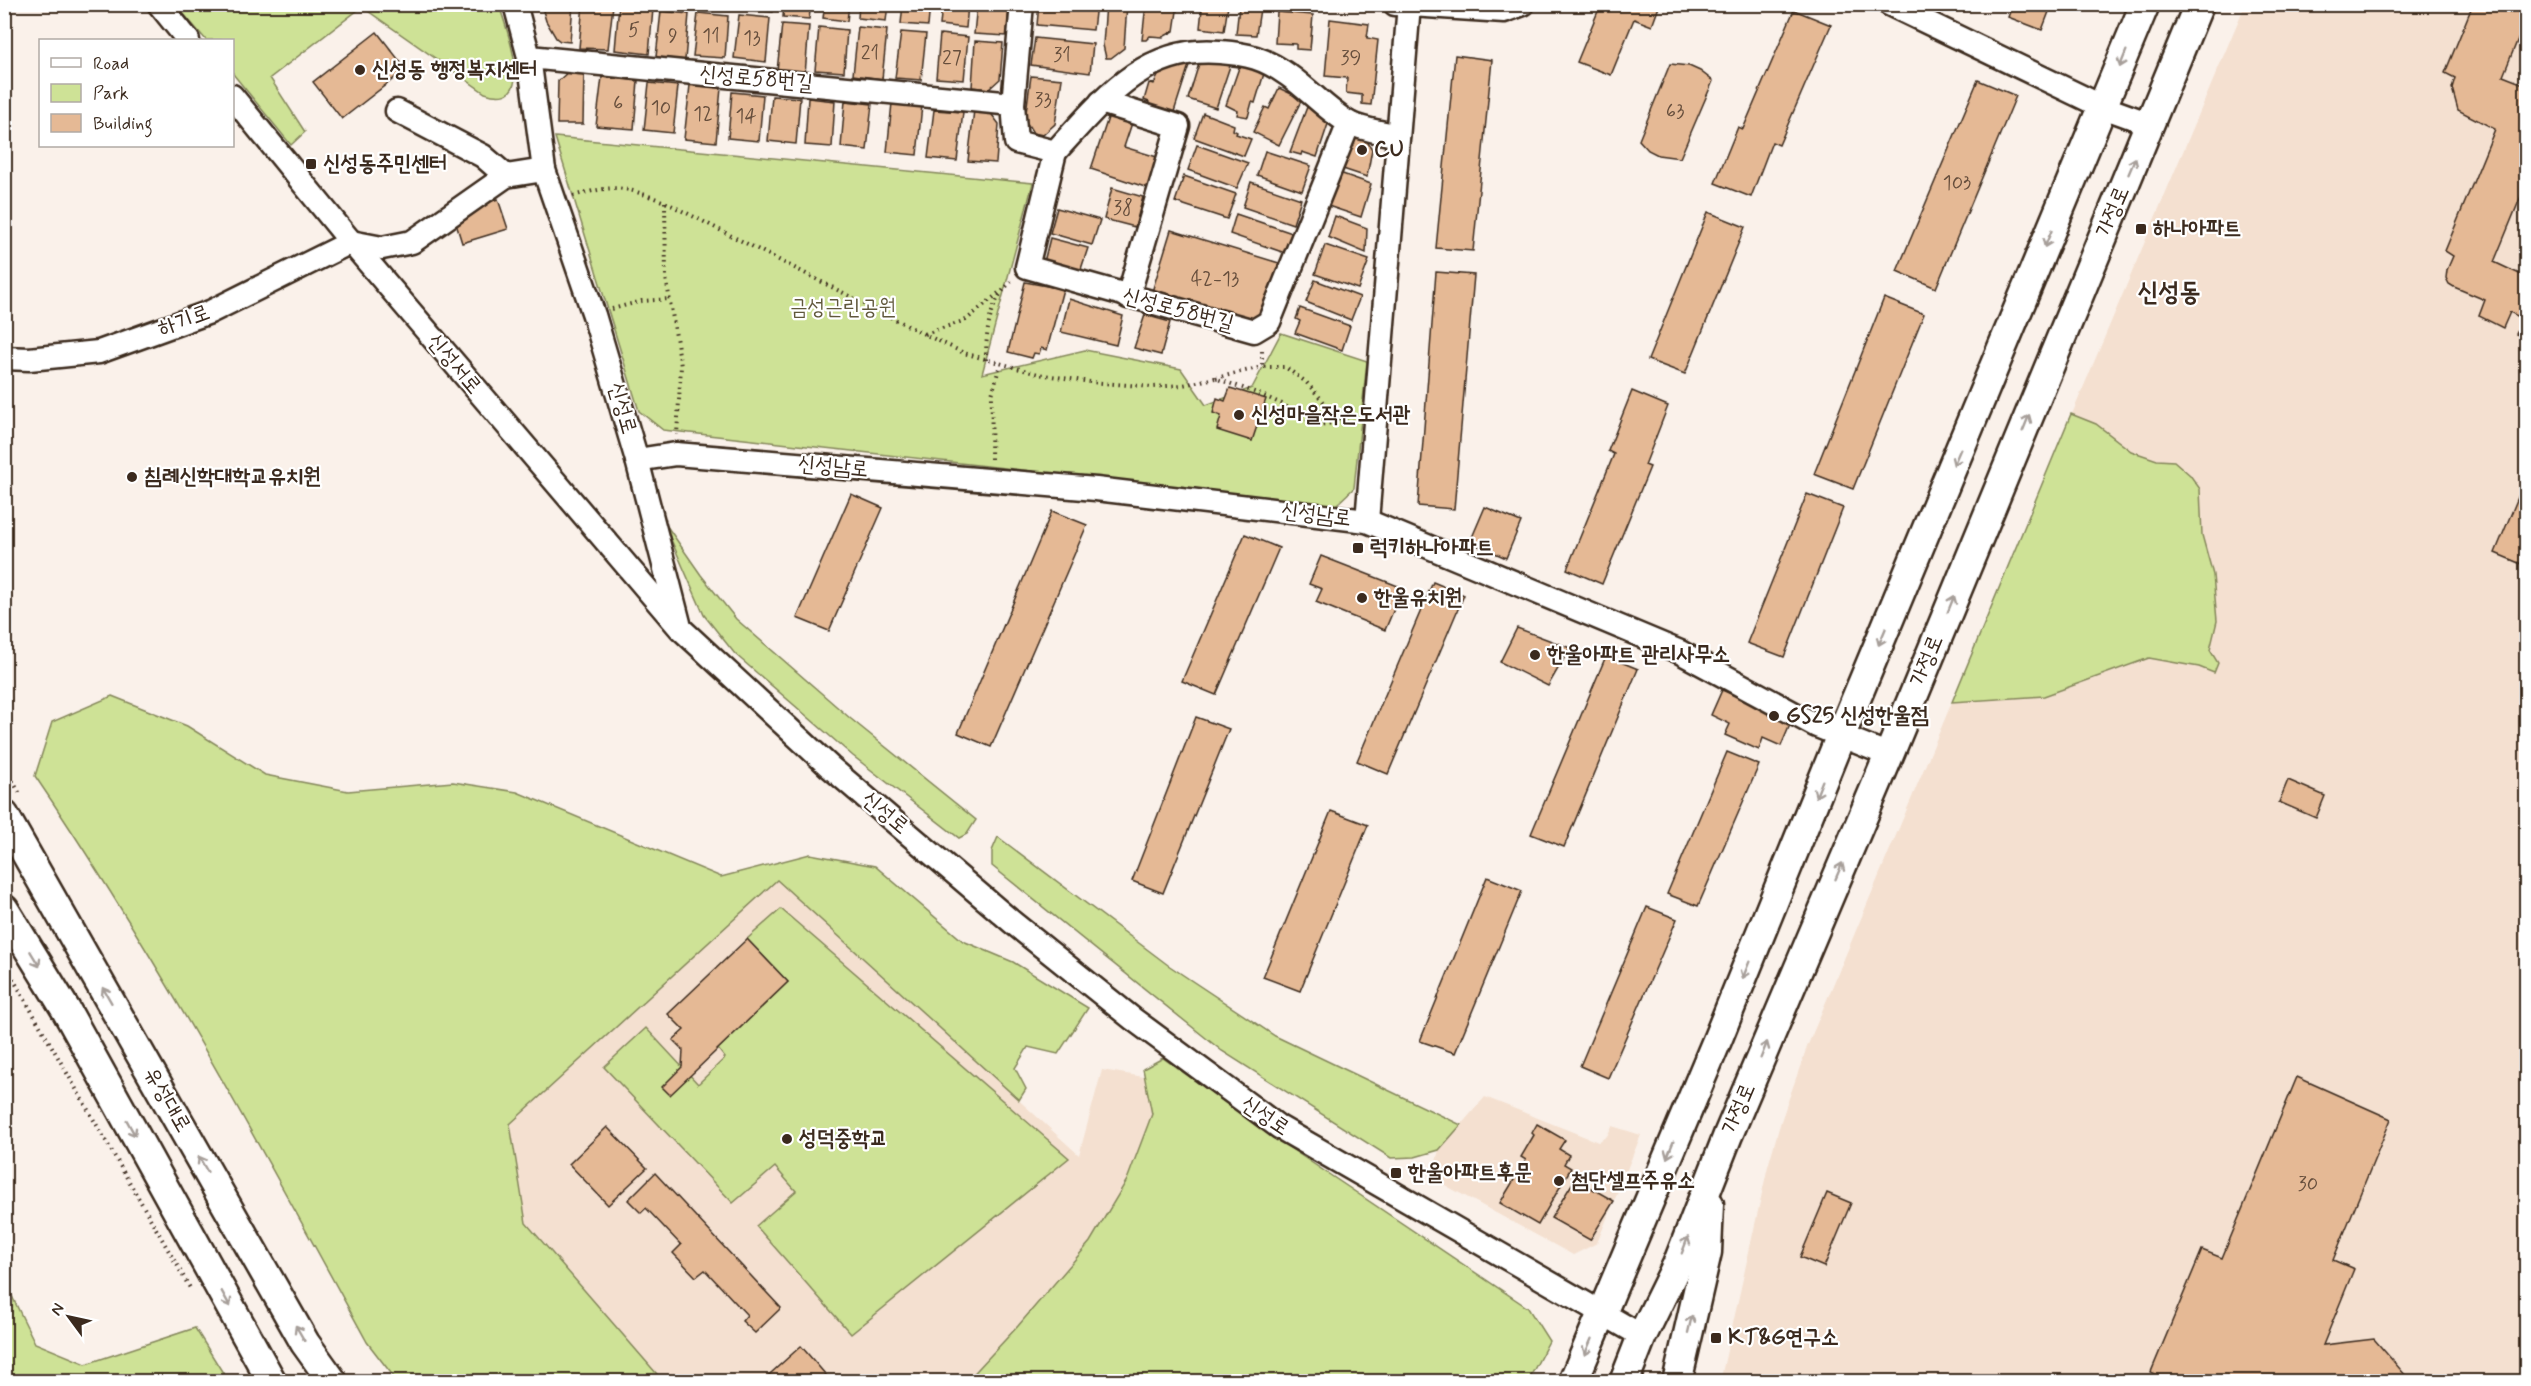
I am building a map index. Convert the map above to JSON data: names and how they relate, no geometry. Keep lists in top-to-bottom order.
{
  "streets": {
    "main road": ["가정로", "유성대로"],
    "street": [
      "신성로58번길",
      "하기로",
      "신성서로",
      "신성로",
      "신성남로"
    ]
  },
  "crossings": [
    ["신성로58번길", "신성로"],
    ["가정로", "신성로"],
    ["하기로", "신성서로"],
    ["신성서로", "신성로"],
    ["신성로", "신성남로"]
  ],
  "districts": ["신성동"],
  "parks": ["금성근린공원"],
  "places": {
    "other": [
      "신성동 행정복지센터",
      "CU",
      "신성마을작은도서관",
      "침례신학대학교유치원",
      "한울유치원",
      "한울아파트 관리사무소",
      "GS25 신성한울점",
      "성덕중학교",
      "첨단셀프주유소"
    ],
    "transit": [
      "신성동주민센터",
      "하나아파트",
      "럭키하나아파트",
      "한울아파트후문",
      "KT&G연구소"
    ]
  },
  "house_numbers": [
    "5",
    "9",
    "11",
    "13",
    "21",
    "31",
    "27",
    "39",
    "33",
    "6",
    "10",
    "63",
    "12",
    "14",
    "103",
    "38",
    "42-13",
    "30"
  ],
  "legend": ["Road", "Park", "Building"],
  "north": "top left"
}
